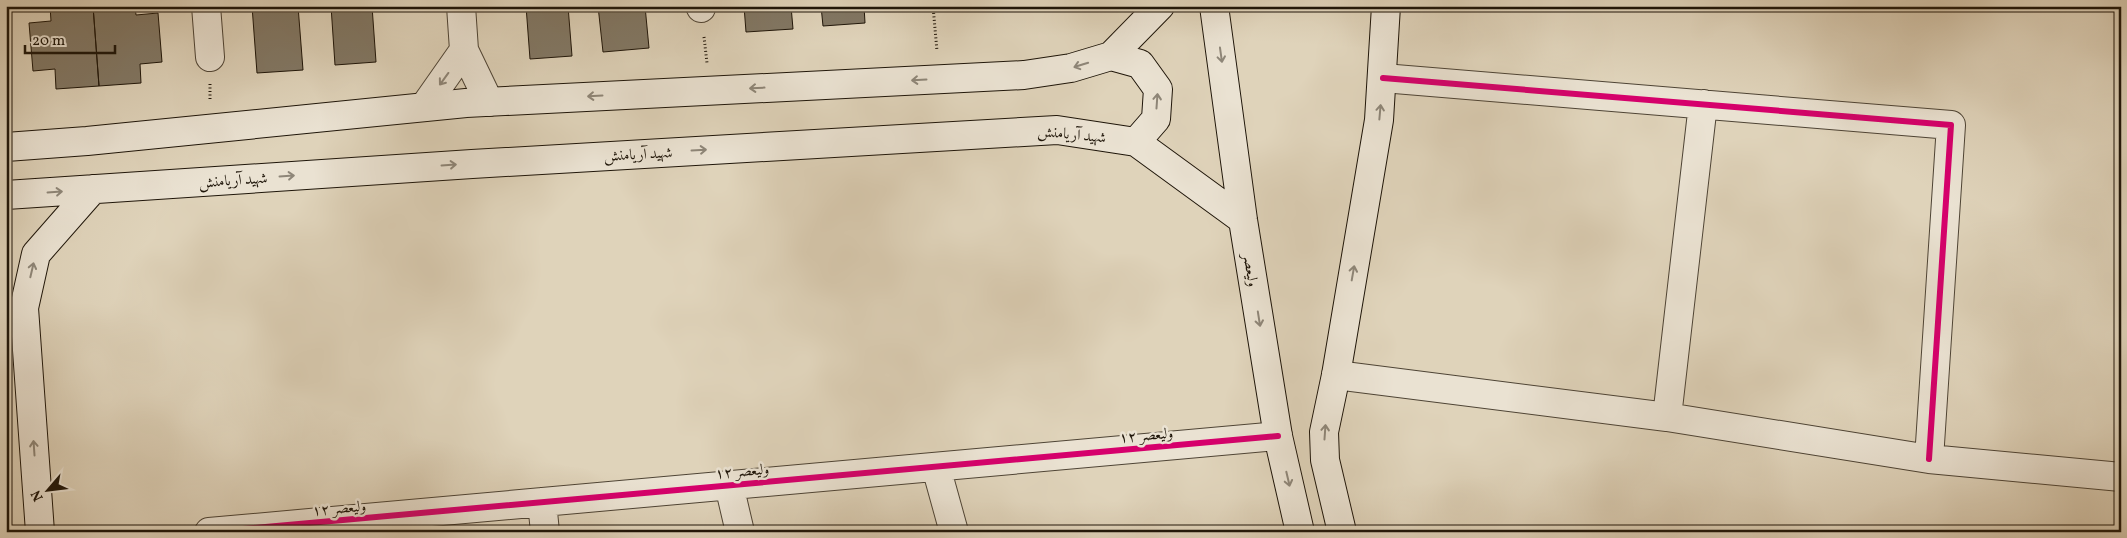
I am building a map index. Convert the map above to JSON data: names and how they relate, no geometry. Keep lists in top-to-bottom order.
{
  "streets": {
    "street": ["شهید آریامنش", "ولیعصر", "ولیعصر ۱۲"]
  },
  "crossings": [
    ["شهید آریامنش", "ولیعصر"],
    ["ولیعصر", "ولیعصر ۱۲"]
  ],
  "scale_bar": "20 m",
  "north": "bottom left"
}
